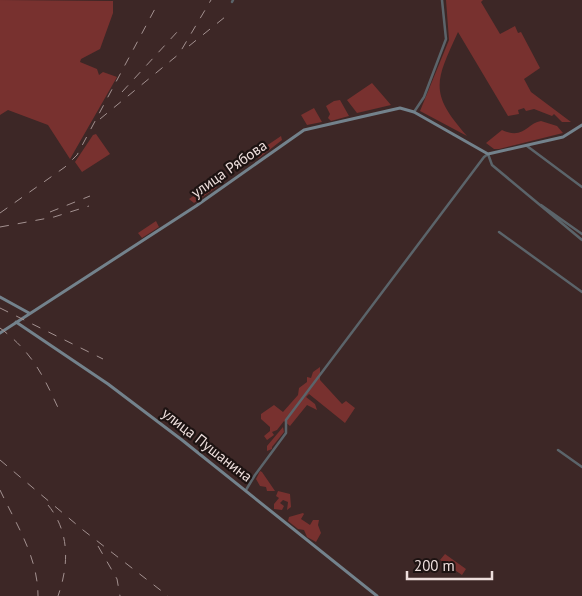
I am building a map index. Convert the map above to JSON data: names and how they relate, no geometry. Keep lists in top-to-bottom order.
{
  "streets": {
    "street": ["улица Рябова", "улица Пушанина"]
  },
  "crossings": [
    ["улица Рябова", "улица Пушанина"]
  ],
  "scale_bar": "200 m"
}
